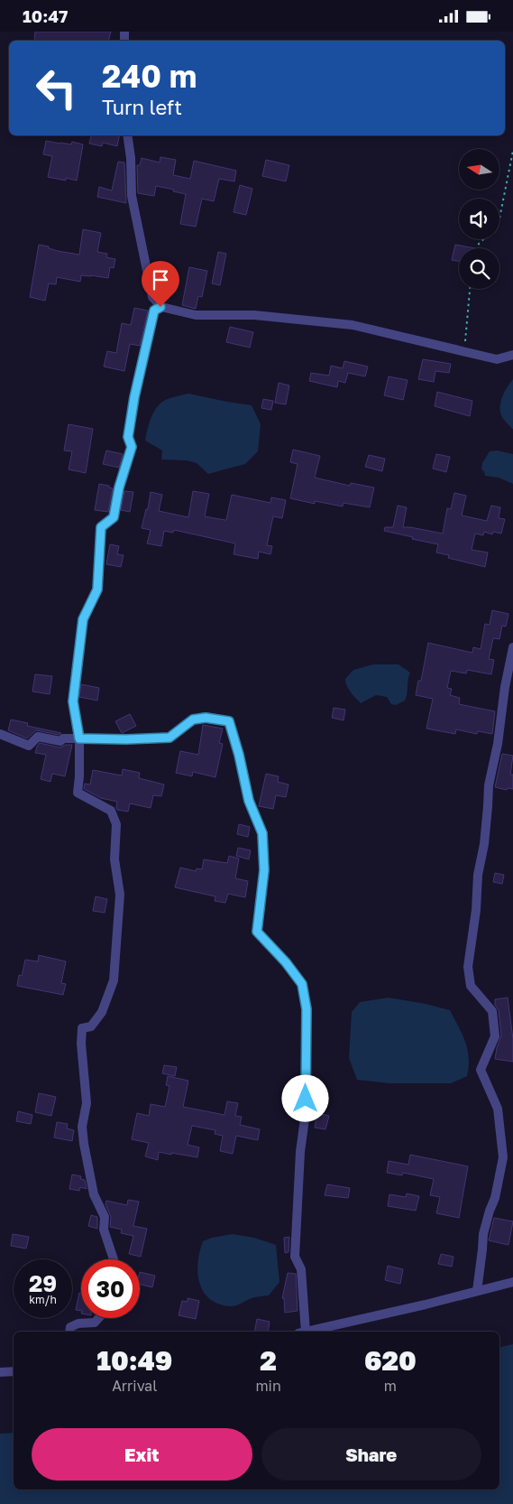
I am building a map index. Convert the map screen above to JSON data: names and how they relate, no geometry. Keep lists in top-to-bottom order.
{
  "north": "left",
  "page": {
    "status": "10:47",
    "turn": ["240 m", "Turn left"],
    "speed": "29 km/h",
    "limit": "30",
    "eta": [
      "10:49",
      "Arrival",
      "2",
      "min",
      "620",
      "m"
    ],
    "buttons": ["Exit", "Share"]
  }
}
